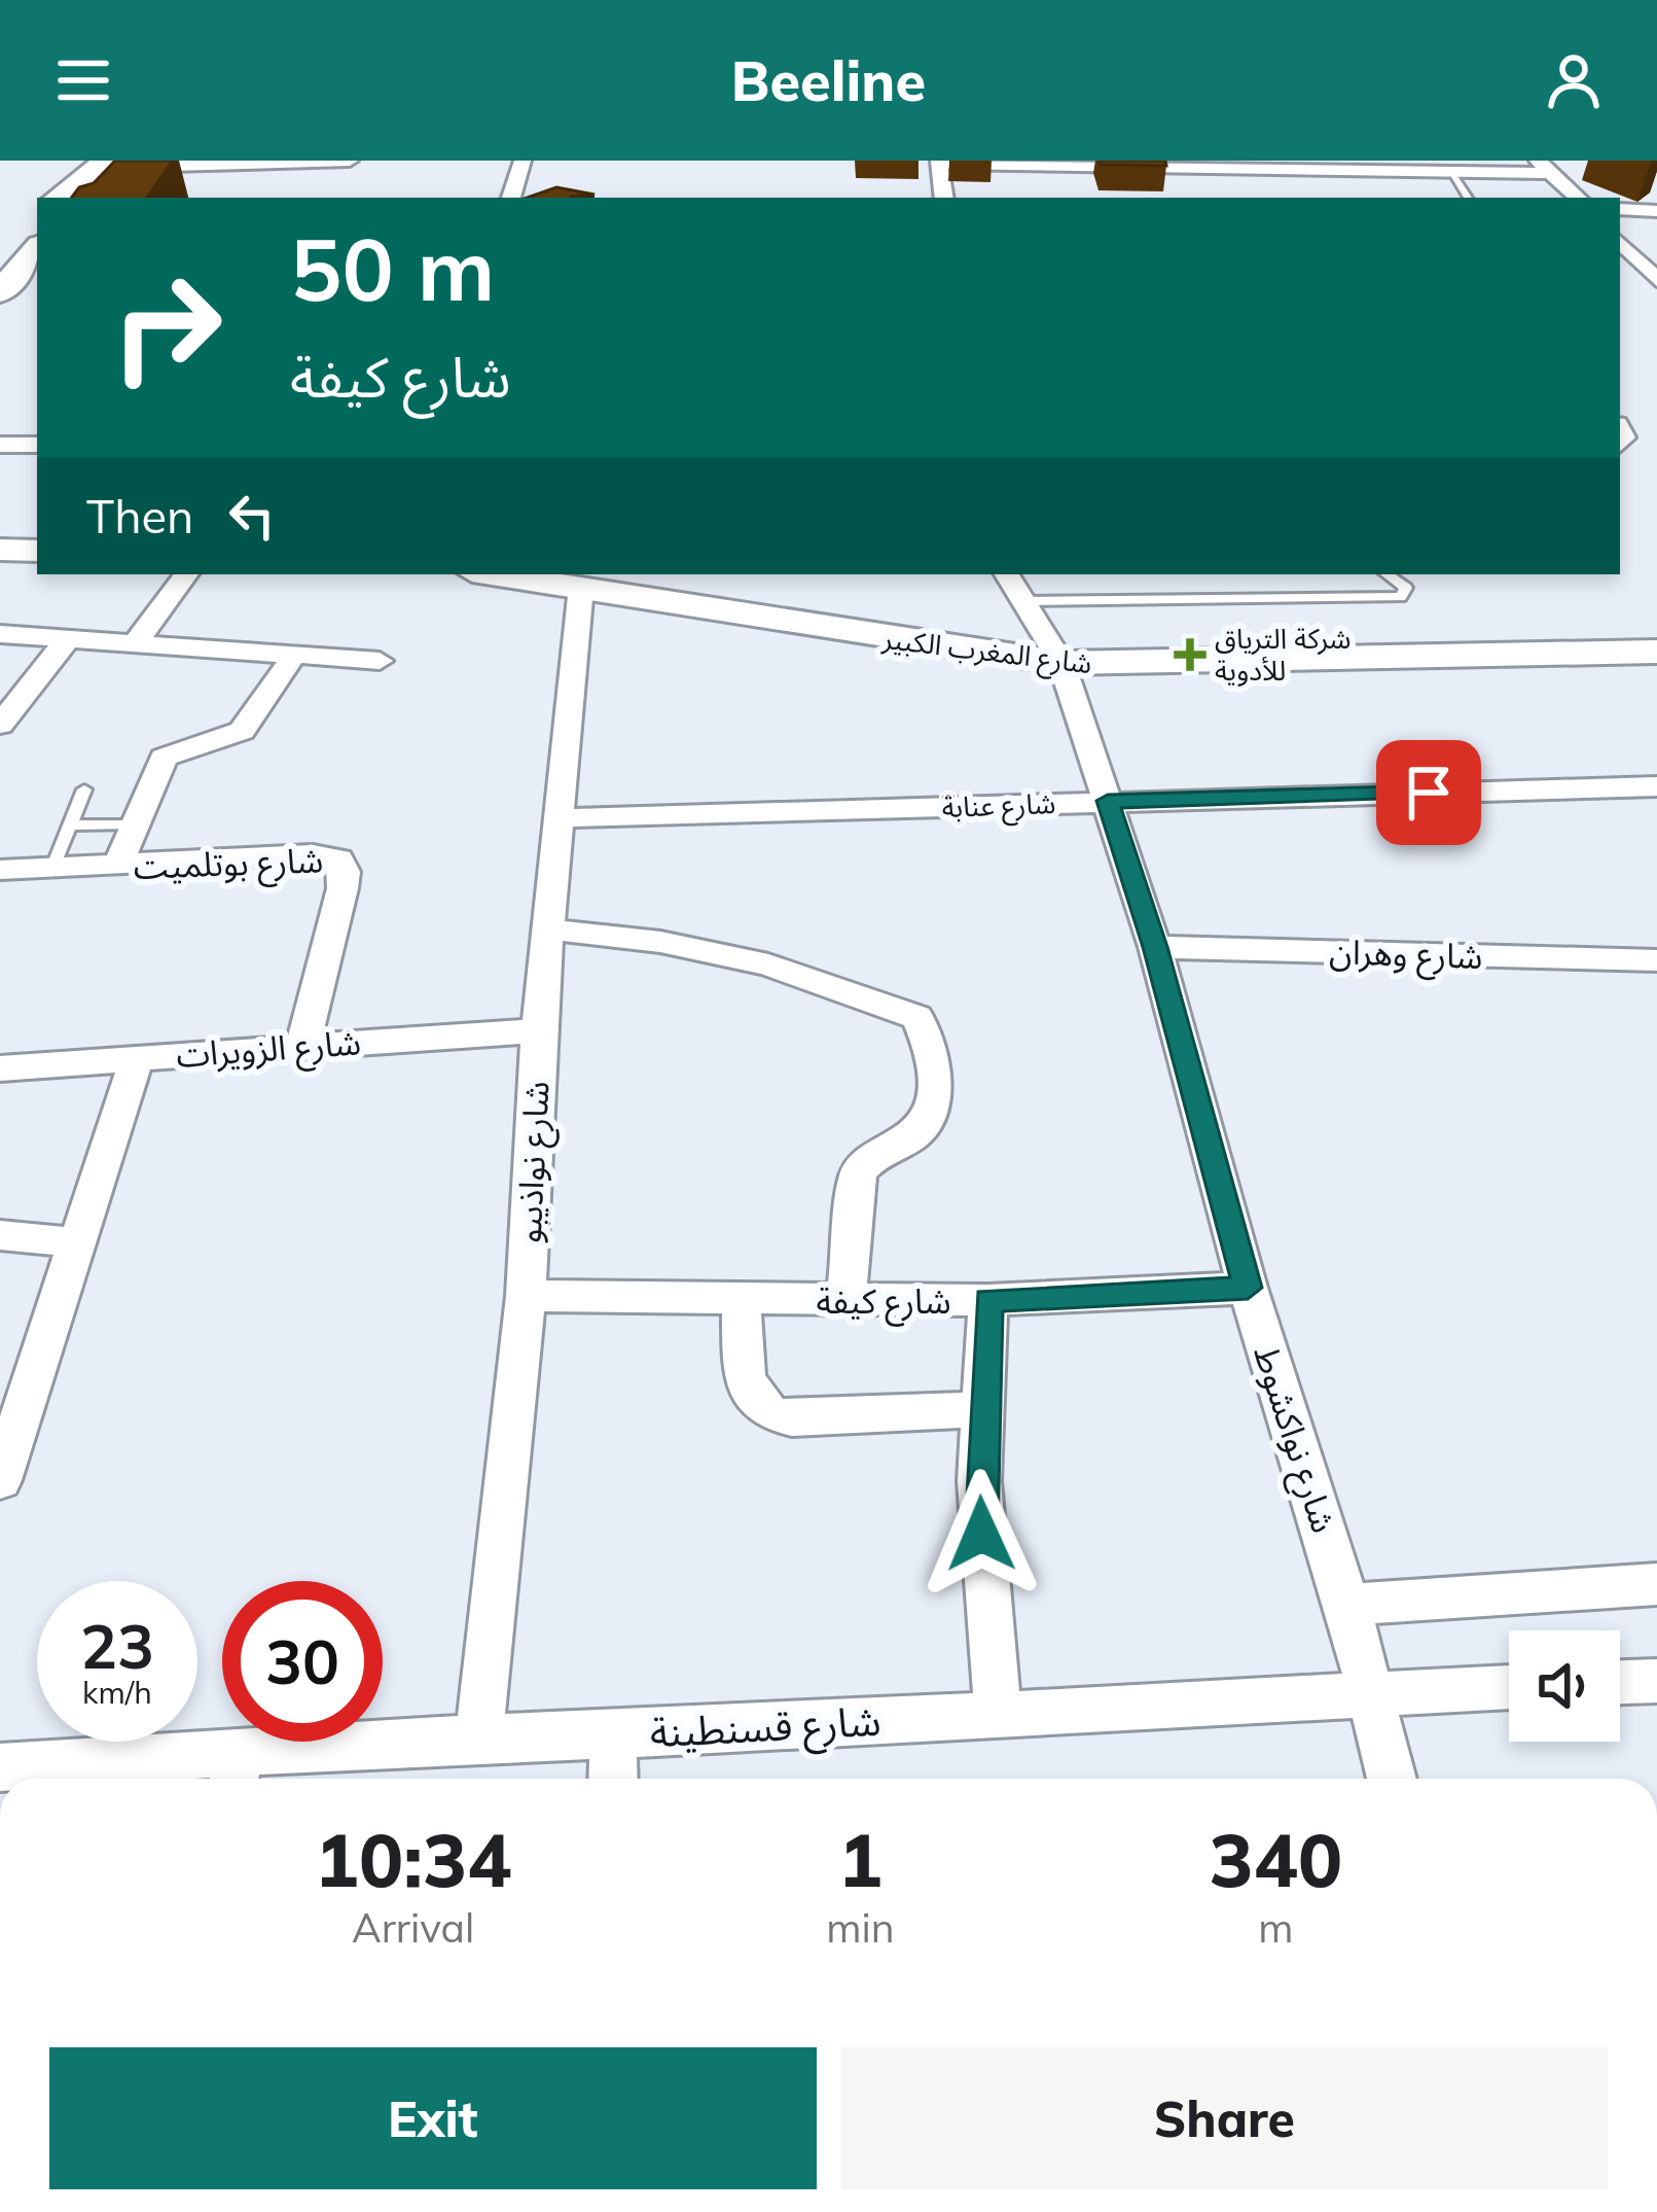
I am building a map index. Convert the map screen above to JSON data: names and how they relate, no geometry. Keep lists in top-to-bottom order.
{
  "streets": {
    "street": [
      "شارع المغرب الكبير",
      "شارع عنابة",
      "شارع بوتلميت",
      "شارع وهران",
      "شارع الزويرات",
      "شارع نواذيبو",
      "شارع كيفة",
      "شارع نواكشوط",
      "شارع قسنطينة"
    ]
  },
  "crossings": [
    ["شارع المغرب الكبير", "شارع نواذيبو"],
    ["شارع المغرب الكبير", "شارع نواكشوط"],
    ["شارع عنابة", "شارع نواذيبو"],
    ["شارع عنابة", "شارع نواكشوط"],
    ["شارع بوتلميت", "شارع الزويرات"],
    ["شارع وهران", "شارع نواكشوط"],
    ["شارع الزويرات", "شارع نواذيبو"],
    ["شارع نواذيبو", "شارع كيفة"],
    ["شارع نواذيبو", "شارع قسنطينة"],
    ["شارع كيفة", "شارع نواكشوط"],
    ["شارع نواكشوط", "شارع قسنطينة"]
  ],
  "places": {
    "health": ["شركة الترياق للأدوية"]
  },
  "page": {
    "header": "Beeline",
    "turn": ["50 m", "شارع كيفة"],
    "then": "Then",
    "speed": "23 km/h",
    "limit": "30",
    "eta": [
      "10:34",
      "Arrival",
      "1",
      "min",
      "340",
      "m"
    ],
    "buttons": ["Exit", "Share"]
  }
}
